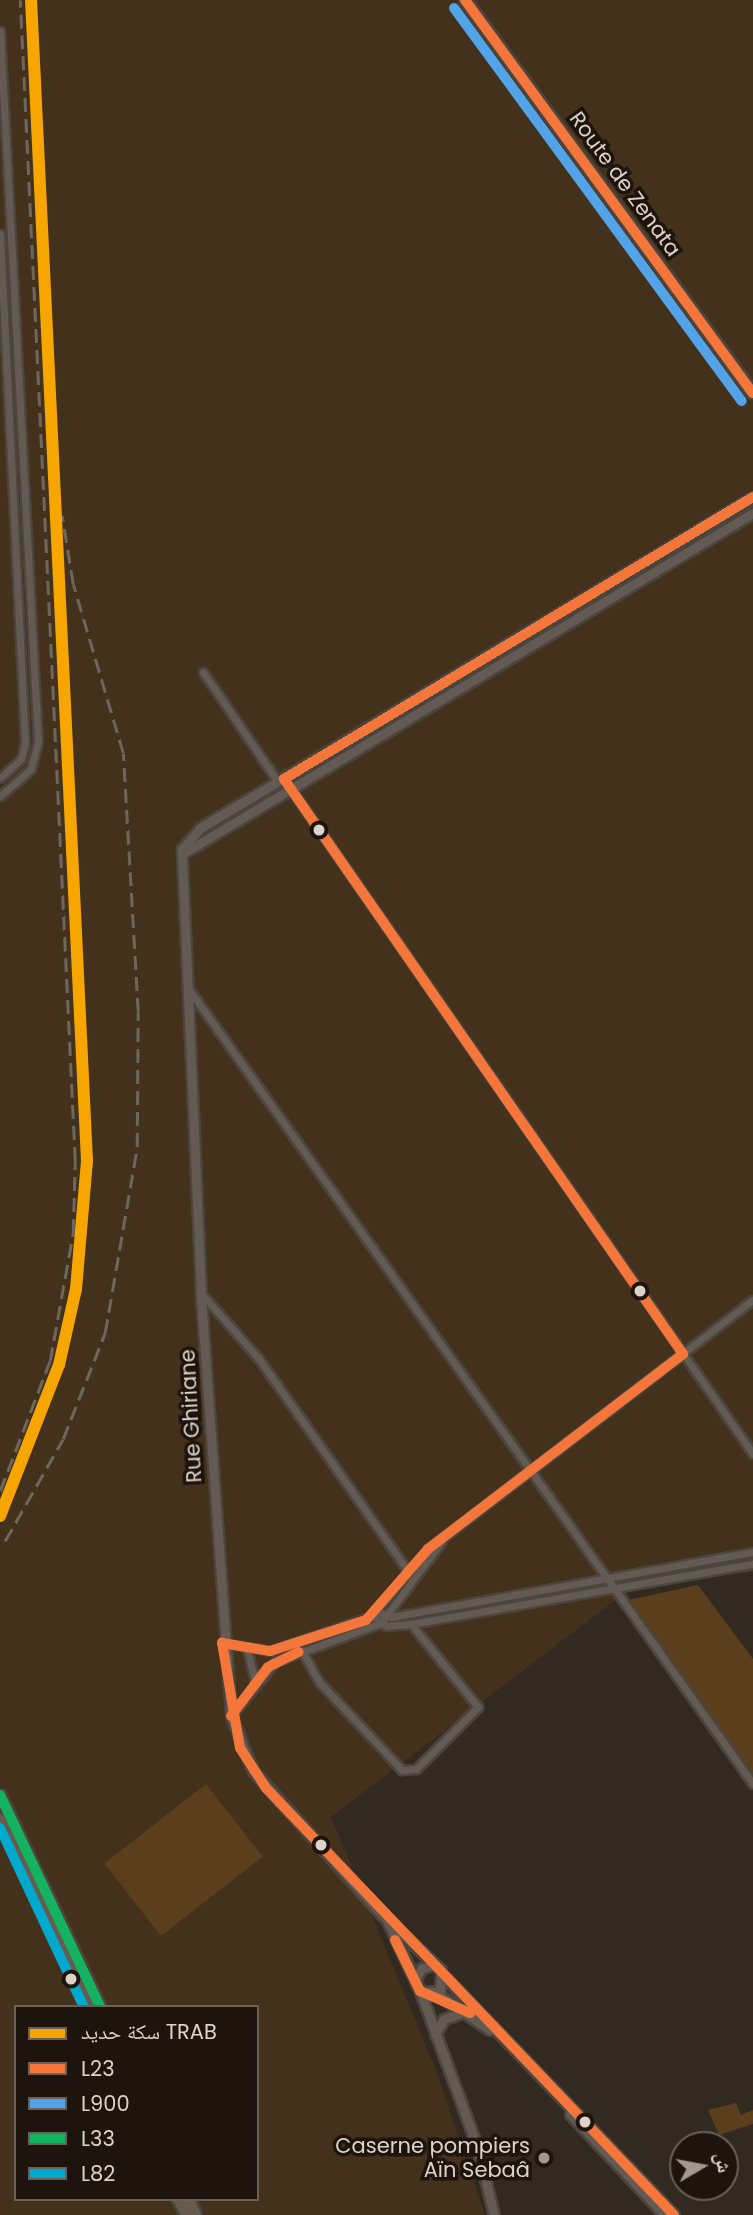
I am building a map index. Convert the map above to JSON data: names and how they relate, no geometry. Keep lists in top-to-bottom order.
{
  "streets": {
    "main road": ["Route de Zenata"],
    "street": ["Rue Ghiriane"]
  },
  "places": ["Caserne pompiers Aïn Sebaâ"],
  "lines": [
    "rail line TRAB",
    "transit line L23",
    "transit line L900",
    "transit line L33",
    "transit line L82"
  ],
  "legend": [
    "سكة حديد TRAB",
    "L23",
    "L900",
    "L33",
    "L82"
  ],
  "north": "right"
}
